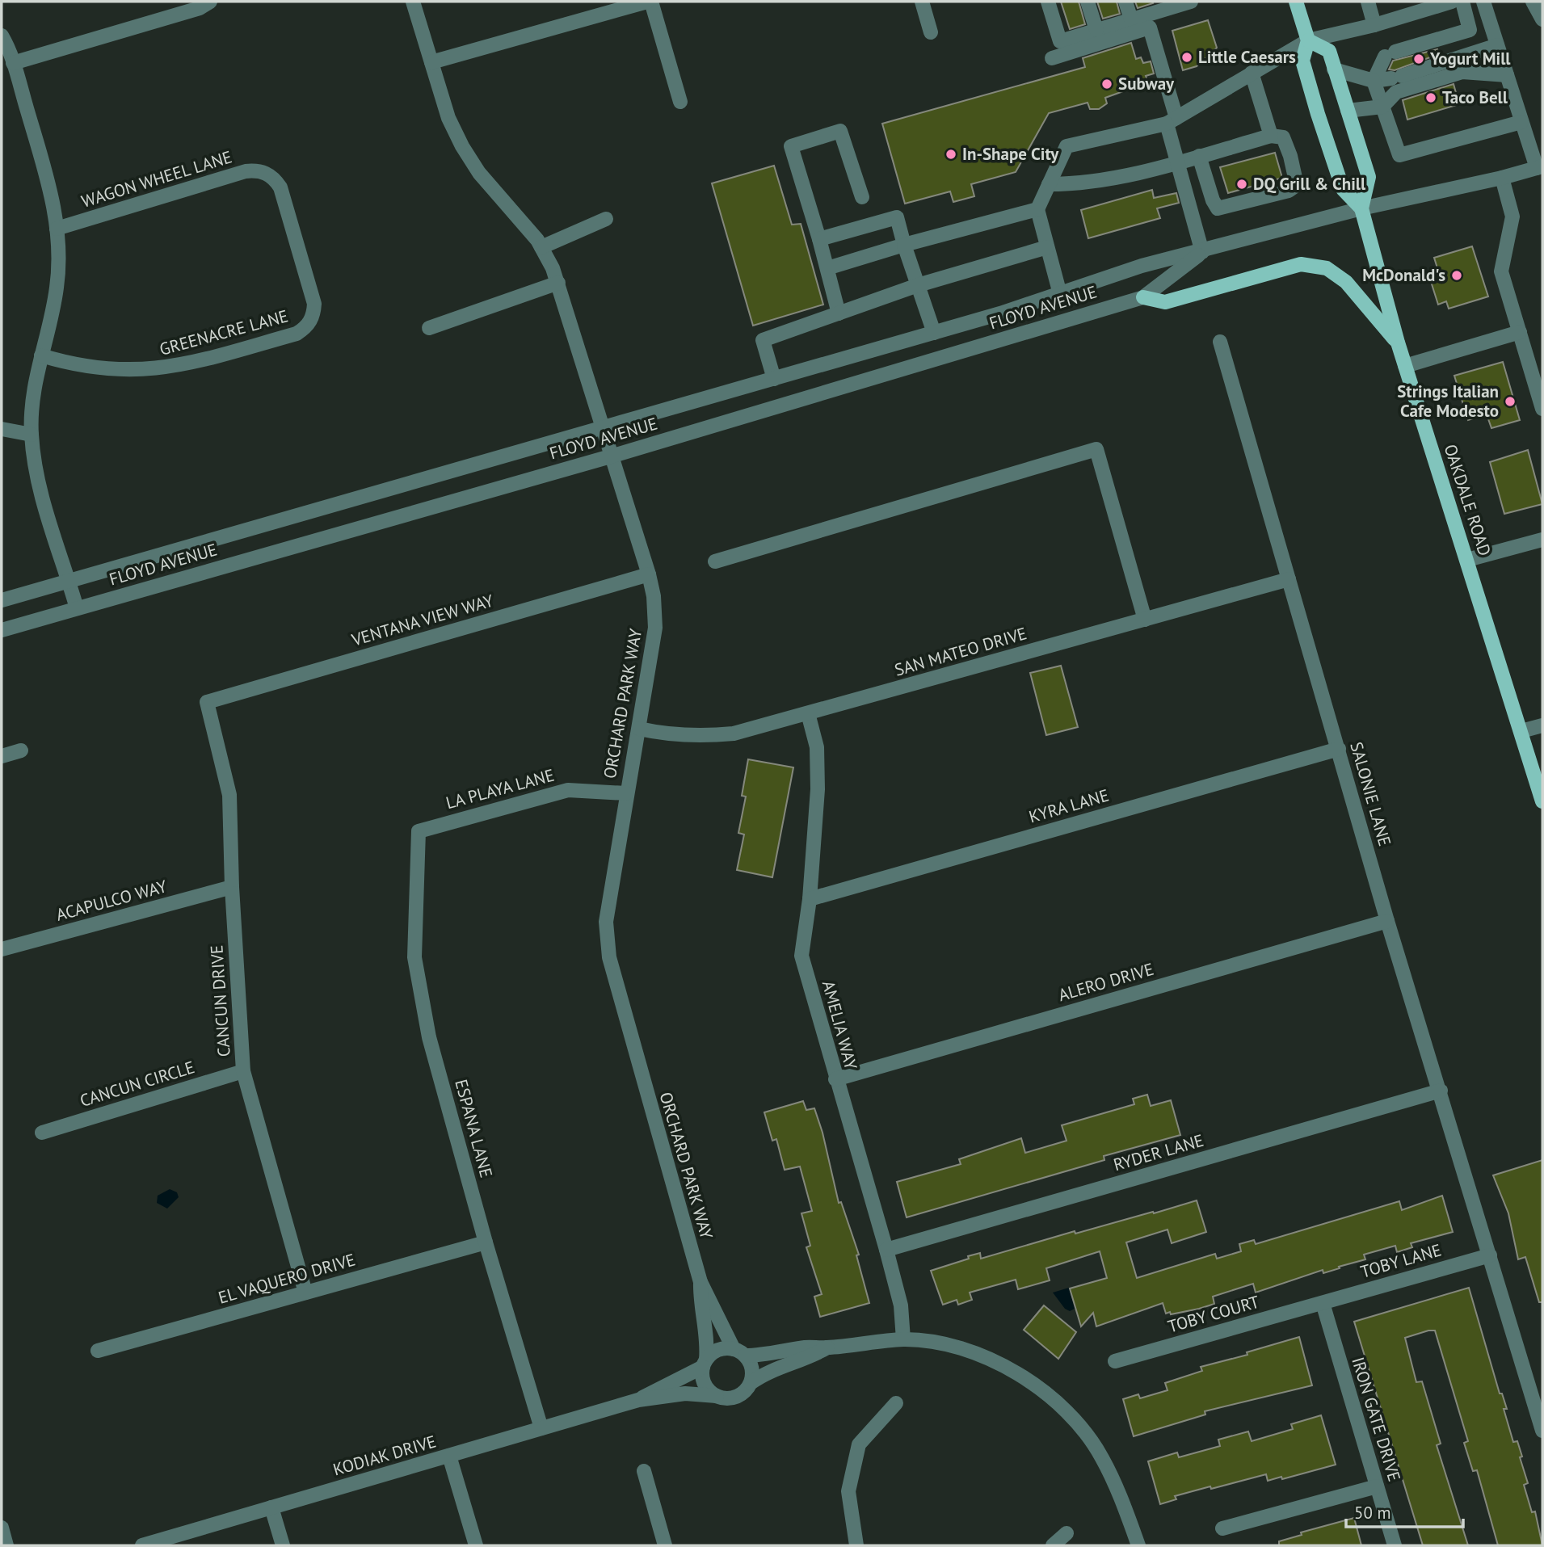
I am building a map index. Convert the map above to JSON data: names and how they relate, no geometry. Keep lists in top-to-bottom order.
{
  "streets": {
    "main road": ["OAKDALE ROAD"],
    "street": [
      "WAGON WHEEL LANE",
      "FLOYD AVENUE",
      "GREENACRE LANE",
      "VENTANA VIEW WAY",
      "SAN MATEO DRIVE",
      "ORCHARD PARK WAY",
      "LA PLAYA LANE",
      "SALONIE LANE",
      "KYRA LANE",
      "ACAPULCO WAY",
      "ALERO DRIVE",
      "CANCUN DRIVE",
      "AMELIA WAY",
      "CANCUN CIRCLE",
      "ESPANA LANE",
      "RYDER LANE",
      "TOBY LANE",
      "EL VAQUERO DRIVE",
      "TOBY COURT",
      "IRON GATE DRIVE",
      "KODIAK DRIVE"
    ]
  },
  "crossings": [
    ["WAGON WHEEL LANE", "GREENACRE LANE"],
    ["FLOYD AVENUE", "OAKDALE ROAD"],
    ["FLOYD AVENUE", "ORCHARD PARK WAY"],
    ["VENTANA VIEW WAY", "ORCHARD PARK WAY"],
    ["VENTANA VIEW WAY", "CANCUN DRIVE"],
    ["SAN MATEO DRIVE", "ORCHARD PARK WAY"],
    ["SAN MATEO DRIVE", "SALONIE LANE"],
    ["SAN MATEO DRIVE", "AMELIA WAY"],
    ["ORCHARD PARK WAY", "LA PLAYA LANE"],
    ["ORCHARD PARK WAY", "KODIAK DRIVE"],
    ["LA PLAYA LANE", "ESPANA LANE"],
    ["SALONIE LANE", "KYRA LANE"],
    ["SALONIE LANE", "ALERO DRIVE"],
    ["SALONIE LANE", "RYDER LANE"],
    ["SALONIE LANE", "TOBY LANE"],
    ["KYRA LANE", "AMELIA WAY"],
    ["ACAPULCO WAY", "CANCUN DRIVE"],
    ["ALERO DRIVE", "AMELIA WAY"],
    ["CANCUN DRIVE", "CANCUN CIRCLE"],
    ["CANCUN DRIVE", "EL VAQUERO DRIVE"],
    ["AMELIA WAY", "RYDER LANE"],
    ["ESPANA LANE", "EL VAQUERO DRIVE"],
    ["ESPANA LANE", "KODIAK DRIVE"],
    ["TOBY LANE", "TOBY COURT"],
    ["TOBY LANE", "IRON GATE DRIVE"],
    ["TOBY COURT", "IRON GATE DRIVE"]
  ],
  "places": [
    "Little Caesars",
    "Yogurt Mill",
    "Subway",
    "Taco Bell",
    "In-Shape City",
    "DQ Grill & Chill",
    "McDonald's",
    "Strings Italian Cafe Modesto"
  ],
  "scale_bar": "50 m"
}
